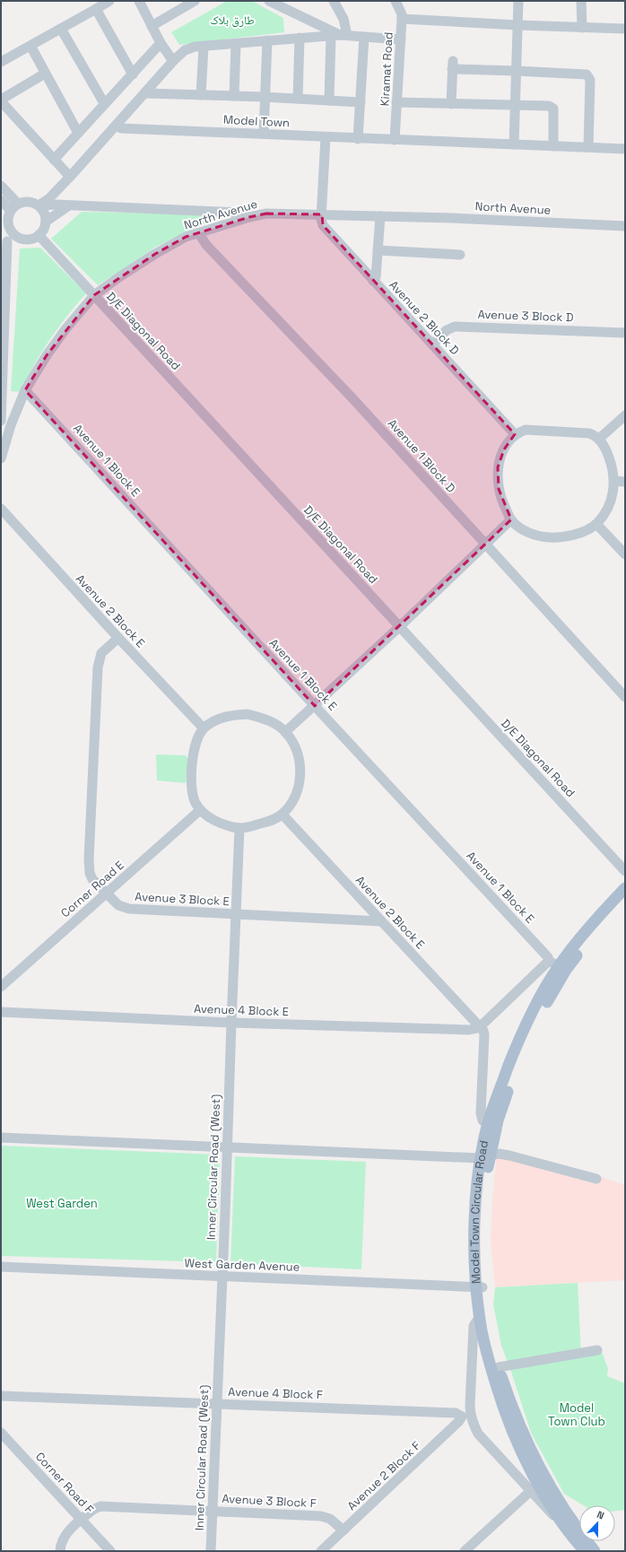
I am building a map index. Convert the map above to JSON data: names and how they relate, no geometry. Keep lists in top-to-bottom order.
{
  "streets": {
    "main road": ["Model Town Circular Road"],
    "street": [
      "Kiramat Road",
      "Model Town",
      "North Avenue",
      "Avenue 3 Block D",
      "Avenue 2 Block D",
      "D/E Diagonal Road",
      "Avenue 1 Block D",
      "Avenue 1 Block E",
      "Avenue 2 Block E",
      "Corner Road E",
      "Avenue 3 Block E",
      "Avenue 4 Block E",
      "Inner Circular Road (West)",
      "West Garden Avenue",
      "Avenue 4 Block F",
      "Avenue 2 Block F",
      "Corner Road F",
      "Avenue 3 Block F"
    ]
  },
  "crossings": [
    ["Kiramat Road", "Model Town"],
    ["North Avenue", "Avenue 2 Block D"],
    ["North Avenue", "D/E Diagonal Road"],
    ["North Avenue", "Avenue 1 Block D"],
    ["North Avenue", "Avenue 1 Block E"],
    ["Avenue 3 Block D", "Avenue 2 Block D"],
    ["Avenue 1 Block E", "Model Town Circular Road"],
    ["Avenue 2 Block E", "Corner Road E"],
    ["Avenue 2 Block E", "Avenue 3 Block E"],
    ["Avenue 2 Block E", "Avenue 4 Block E"],
    ["Avenue 2 Block E", "Inner Circular Road (West)"],
    ["Corner Road E", "Avenue 3 Block E"],
    ["Corner Road E", "Inner Circular Road (West)"],
    ["Avenue 3 Block E", "Inner Circular Road (West)"],
    ["Avenue 4 Block E", "Inner Circular Road (West)"],
    ["Inner Circular Road (West)", "West Garden Avenue"],
    ["Inner Circular Road (West)", "Avenue 4 Block F"],
    ["Inner Circular Road (West)", "Avenue 3 Block F"],
    ["Model Town Circular Road", "West Garden Avenue"],
    ["Avenue 4 Block F", "Avenue 2 Block F"],
    ["Avenue 2 Block F", "Avenue 3 Block F"],
    ["Corner Road F", "Avenue 3 Block F"]
  ],
  "parks": ["طارق بلاک", "West Garden", "Model Town Club"],
  "north": "top"
}
